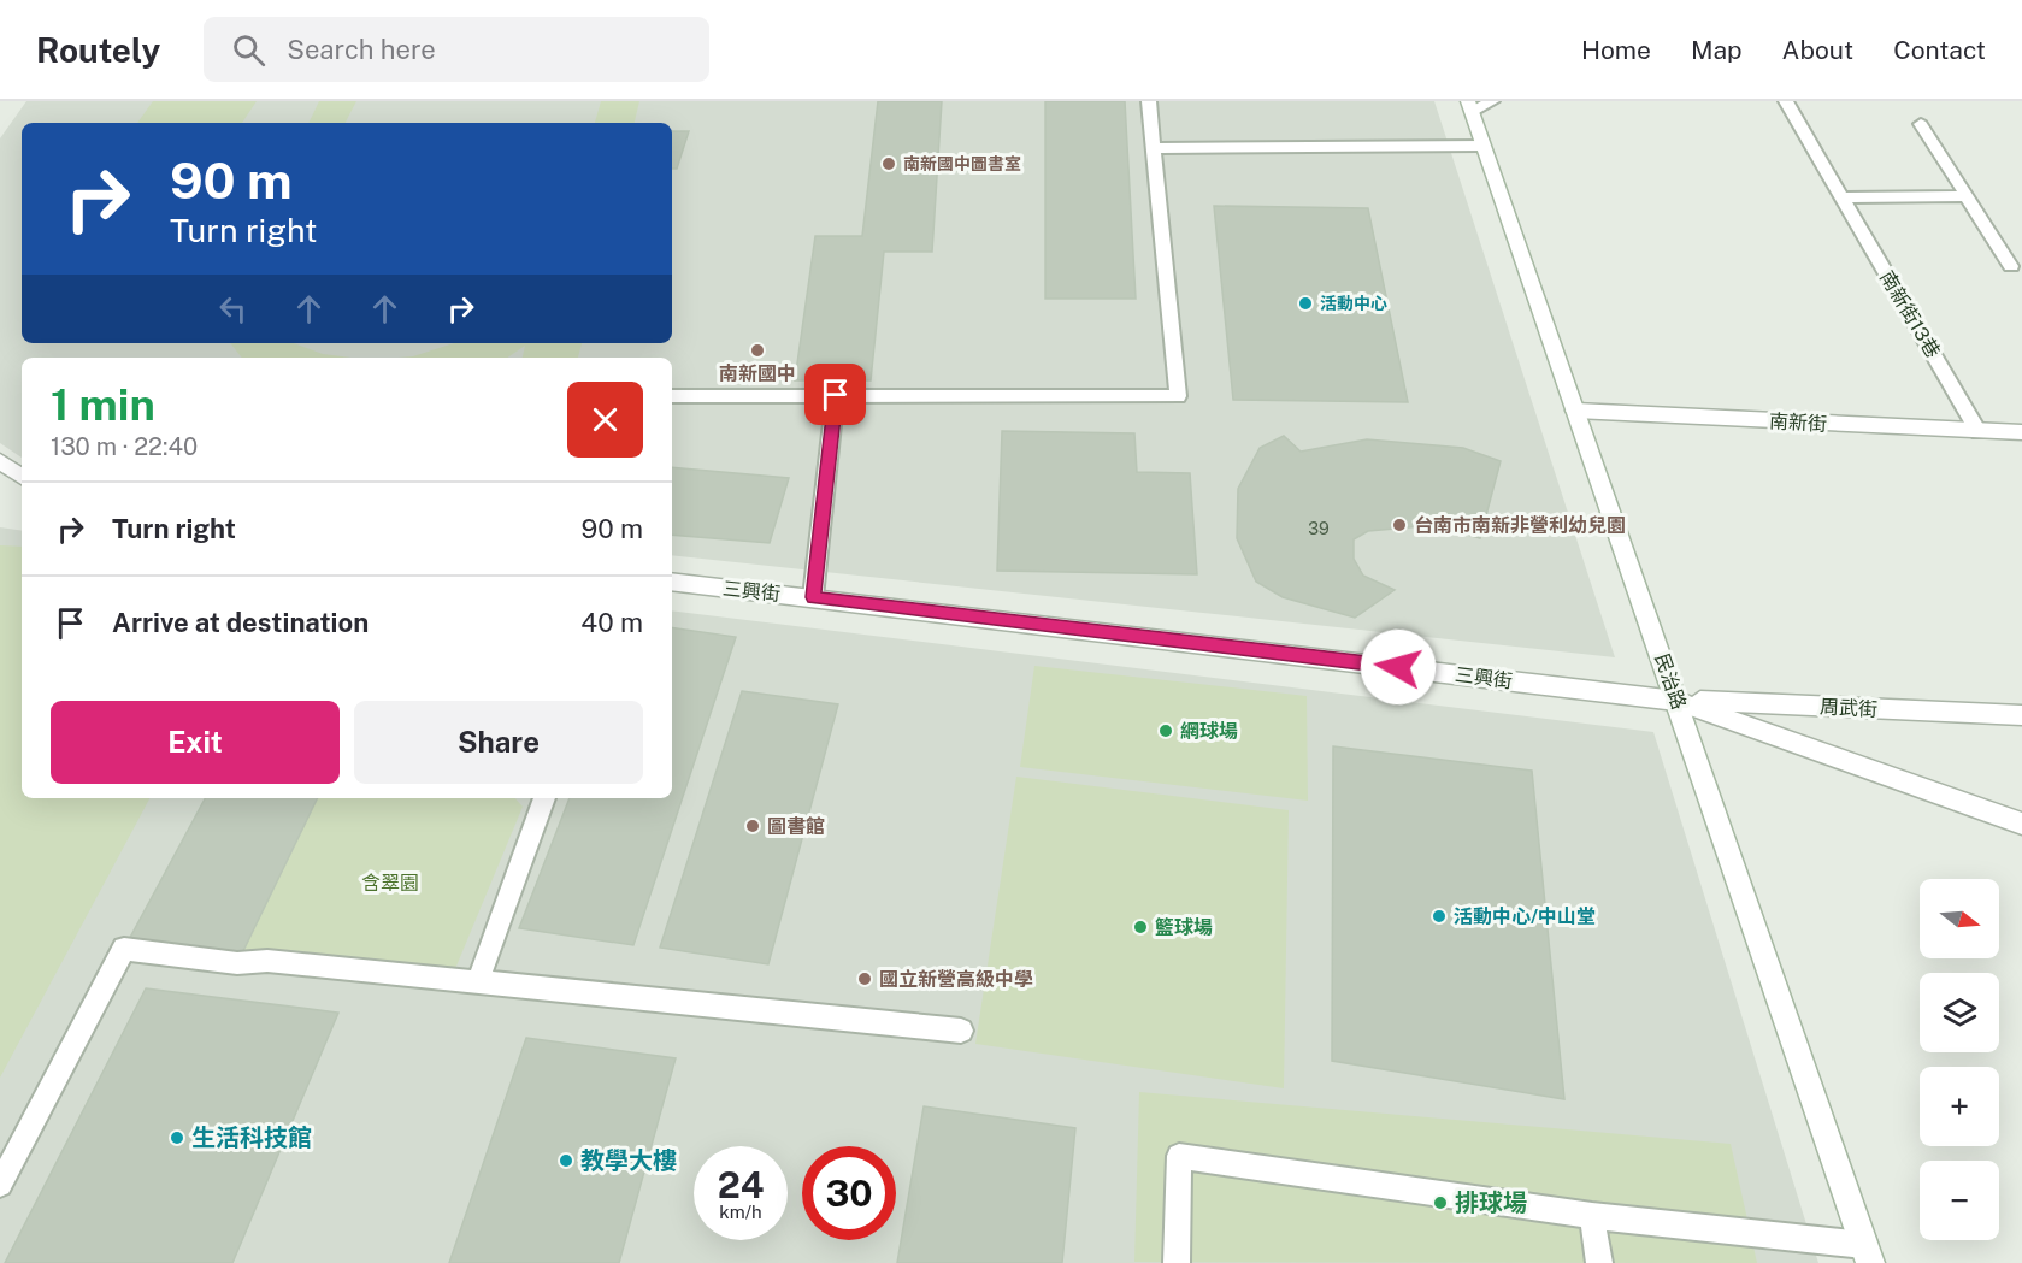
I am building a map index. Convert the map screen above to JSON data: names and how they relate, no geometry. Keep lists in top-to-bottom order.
{
  "streets": {
    "street": [
      "南新街",
      "三興街",
      "民治路",
      "周武街"
    ],
    "lane": ["南新街13巷"]
  },
  "crossings": [
    ["南新街13巷", "南新街"],
    ["南新街", "民治路"],
    ["三興街", "民治路"],
    ["三興街", "周武街"],
    ["民治路", "周武街"]
  ],
  "parks": ["含翠園"],
  "places": [
    "南新國中圖書室",
    "活動中心",
    "南新國中",
    "台南市南新非營利幼兒園",
    "網球場",
    "圖書館",
    "活動中心/中山堂",
    "籃球場",
    "國立新營高級中學",
    "生活科技館",
    "教學大樓",
    "排球場"
  ],
  "house_numbers": ["39"],
  "north": "right",
  "page": {
    "header": "Routely",
    "search": "Search here",
    "nav": [
      "Home",
      "Map",
      "About",
      "Contact"
    ],
    "turn": ["90 m", "Turn right"],
    "heading": ["1 min", "130 m · 22:40"],
    "list": [
      {
        "name": "Turn right",
        "value": "90 m"
      },
      {
        "name": "Arrive at destination",
        "value": "40 m"
      }
    ],
    "buttons": ["Exit", "Share"],
    "map_buttons": ["+", "−"],
    "speed": "24 km/h",
    "limit": "30"
  }
}
